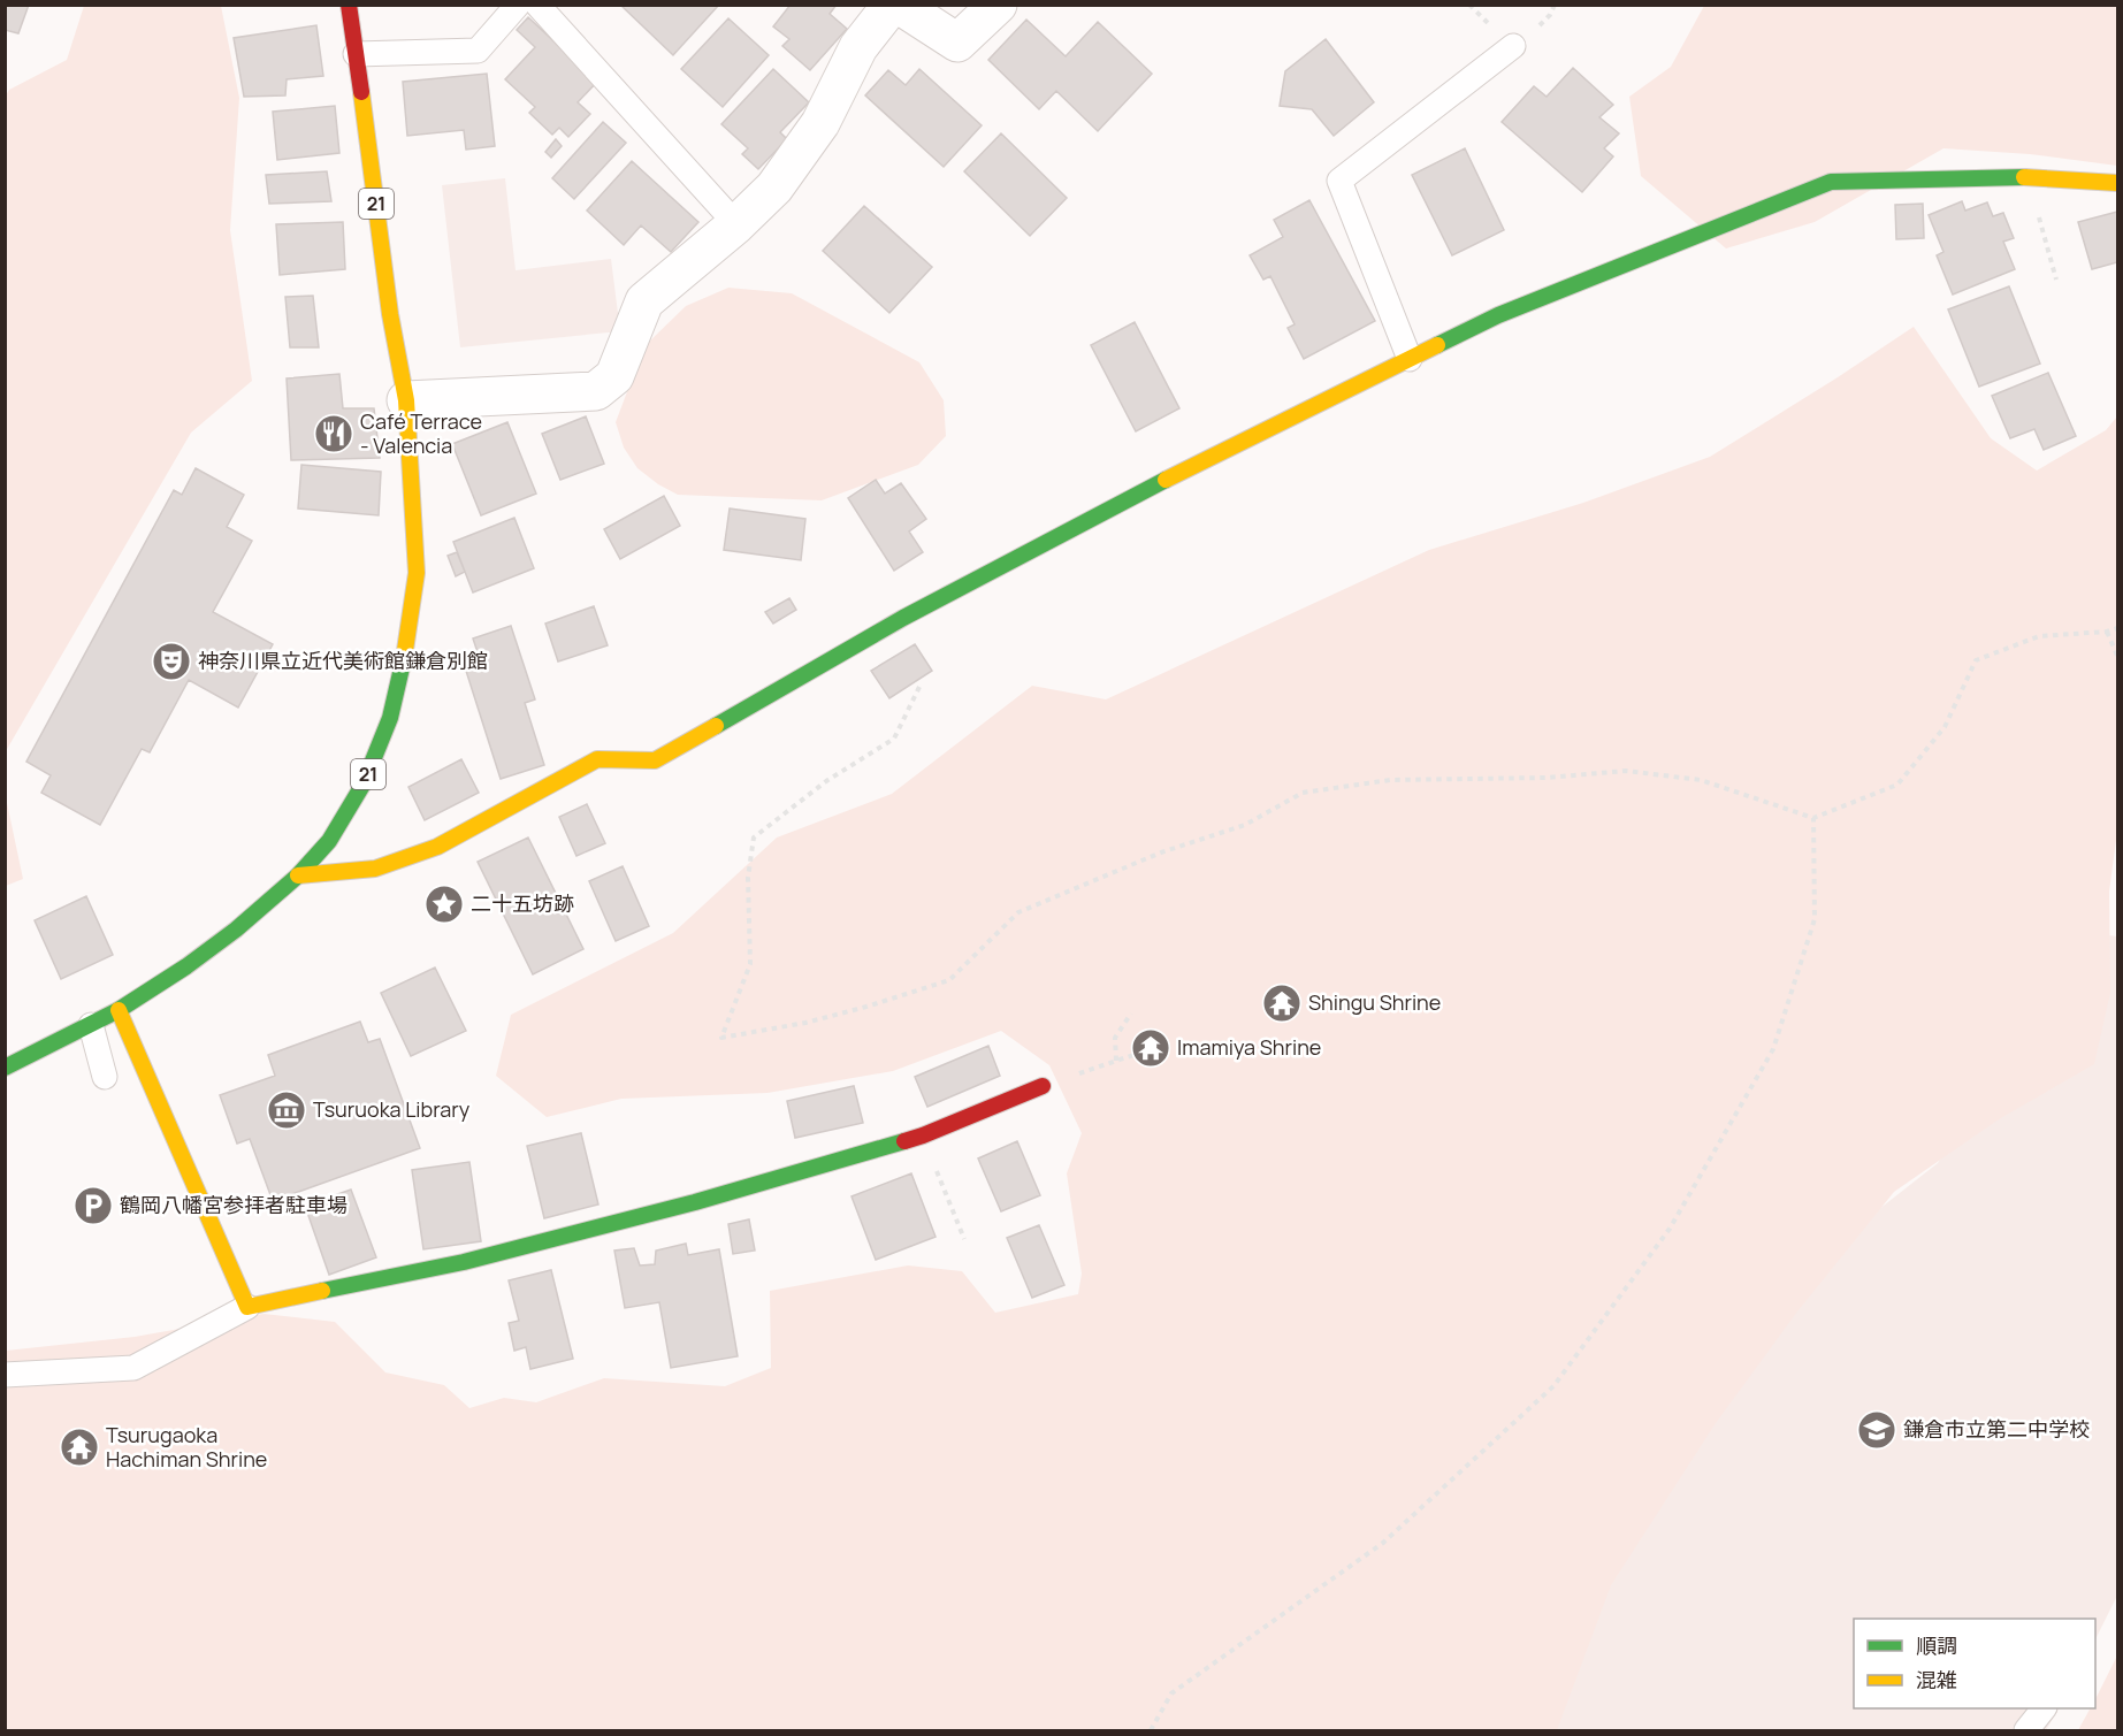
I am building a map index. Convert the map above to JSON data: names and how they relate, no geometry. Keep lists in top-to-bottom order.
{
  "streets": {
    "street": ["21"]
  },
  "places": {
    "restaurant": ["Café Terrace - Valencia"],
    "theatre": ["神奈川県立近代美術館鎌倉別館"],
    "place": ["二十五坊跡"],
    "temple": ["Shingu Shrine", "Imamiya Shrine", "Tsurugaoka Hachiman Shrine"],
    "museum": ["Tsuruoka Library"],
    "parking": ["鶴岡八幡宮参拝者駐車場"],
    "school or university": ["鎌倉市立第二中学校"]
  },
  "legend": ["順調", "混雑"]
}
